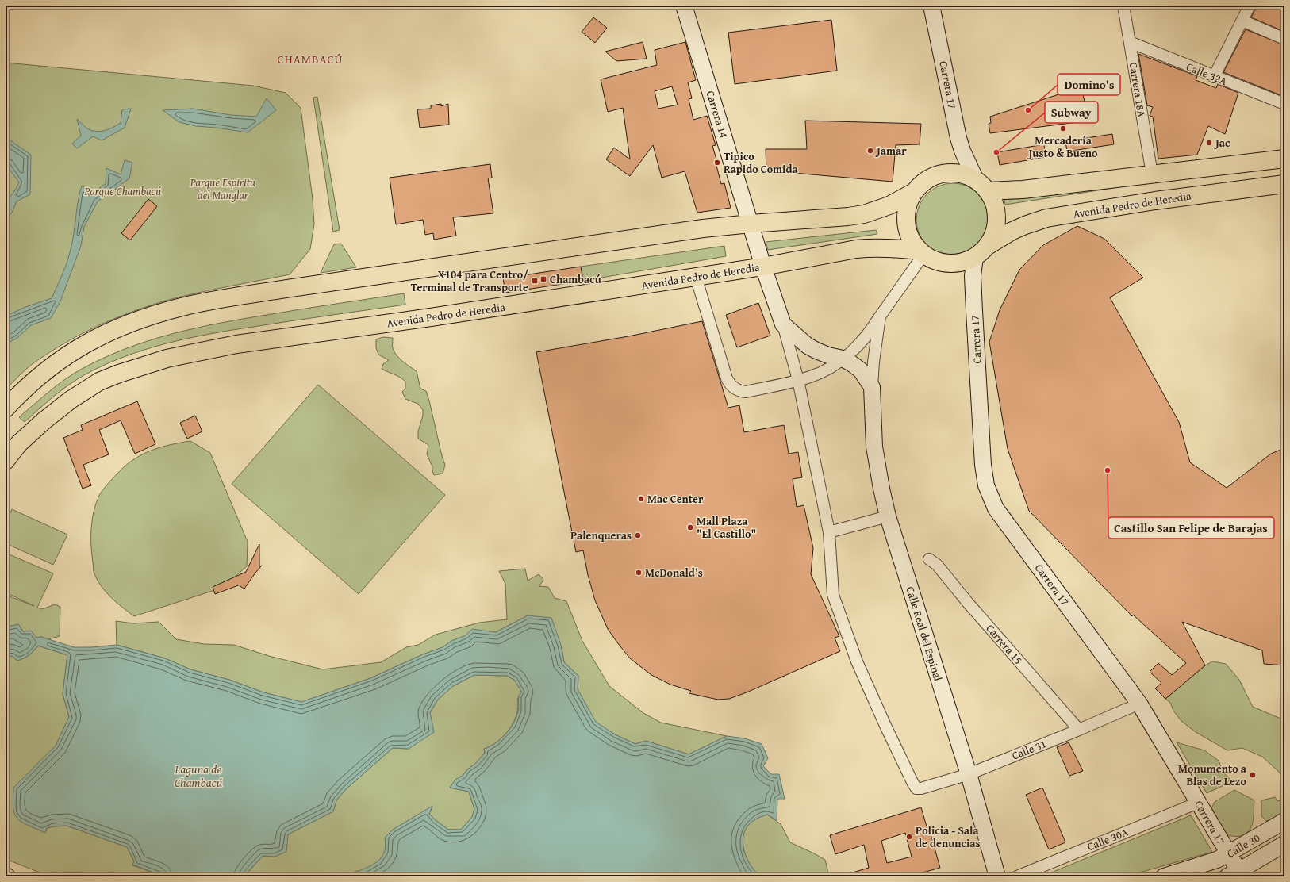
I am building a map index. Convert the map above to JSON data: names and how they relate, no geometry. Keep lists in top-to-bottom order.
{
  "streets": {
    "highway": ["Avenida Pedro de Heredia"],
    "main road": [
      "Carrera 17",
      "Carrera 14",
      "Calle Real del Espinal",
      "Calle 30"
    ],
    "street": [
      "Calle 32A",
      "Carrera 18A",
      "Carrera 15",
      "Calle 31",
      "Calle 30A"
    ]
  },
  "crossings": [
    ["Calle 32A", "Carrera 18A"],
    ["Carrera 17", "Avenida Pedro de Heredia"],
    ["Carrera 17", "Calle Real del Espinal"],
    ["Carrera 17", "Calle 31"],
    ["Carrera 17", "Calle 30A"],
    ["Carrera 17", "Calle 30"],
    ["Avenida Pedro de Heredia", "Calle Real del Espinal"],
    ["Calle Real del Espinal", "Calle 31"],
    ["Carrera 15", "Calle 31"]
  ],
  "districts": ["CHAMBACÚ"],
  "water": ["Laguna de Chambacú"],
  "parks": ["Parque Espiritu del Manglar", "Parque Chambacú"],
  "places": {
    "other": [
      "Domino's",
      "Mercadería Justo & Bueno",
      "Jac",
      "Jamar",
      "Subway",
      "Tipico Rapido Comida",
      "Castillo San Felipe de Barajas",
      "Mac Center",
      "Mall Plaza \"El Castillo\"",
      "Palenqueras",
      "McDonald's",
      "Monumento a Blas de Lezo",
      "Policia - Sala de denuncias"
    ],
    "transit": ["Chambacú", "X104 para Centro/ Terminal de Transporte"]
  }
}
